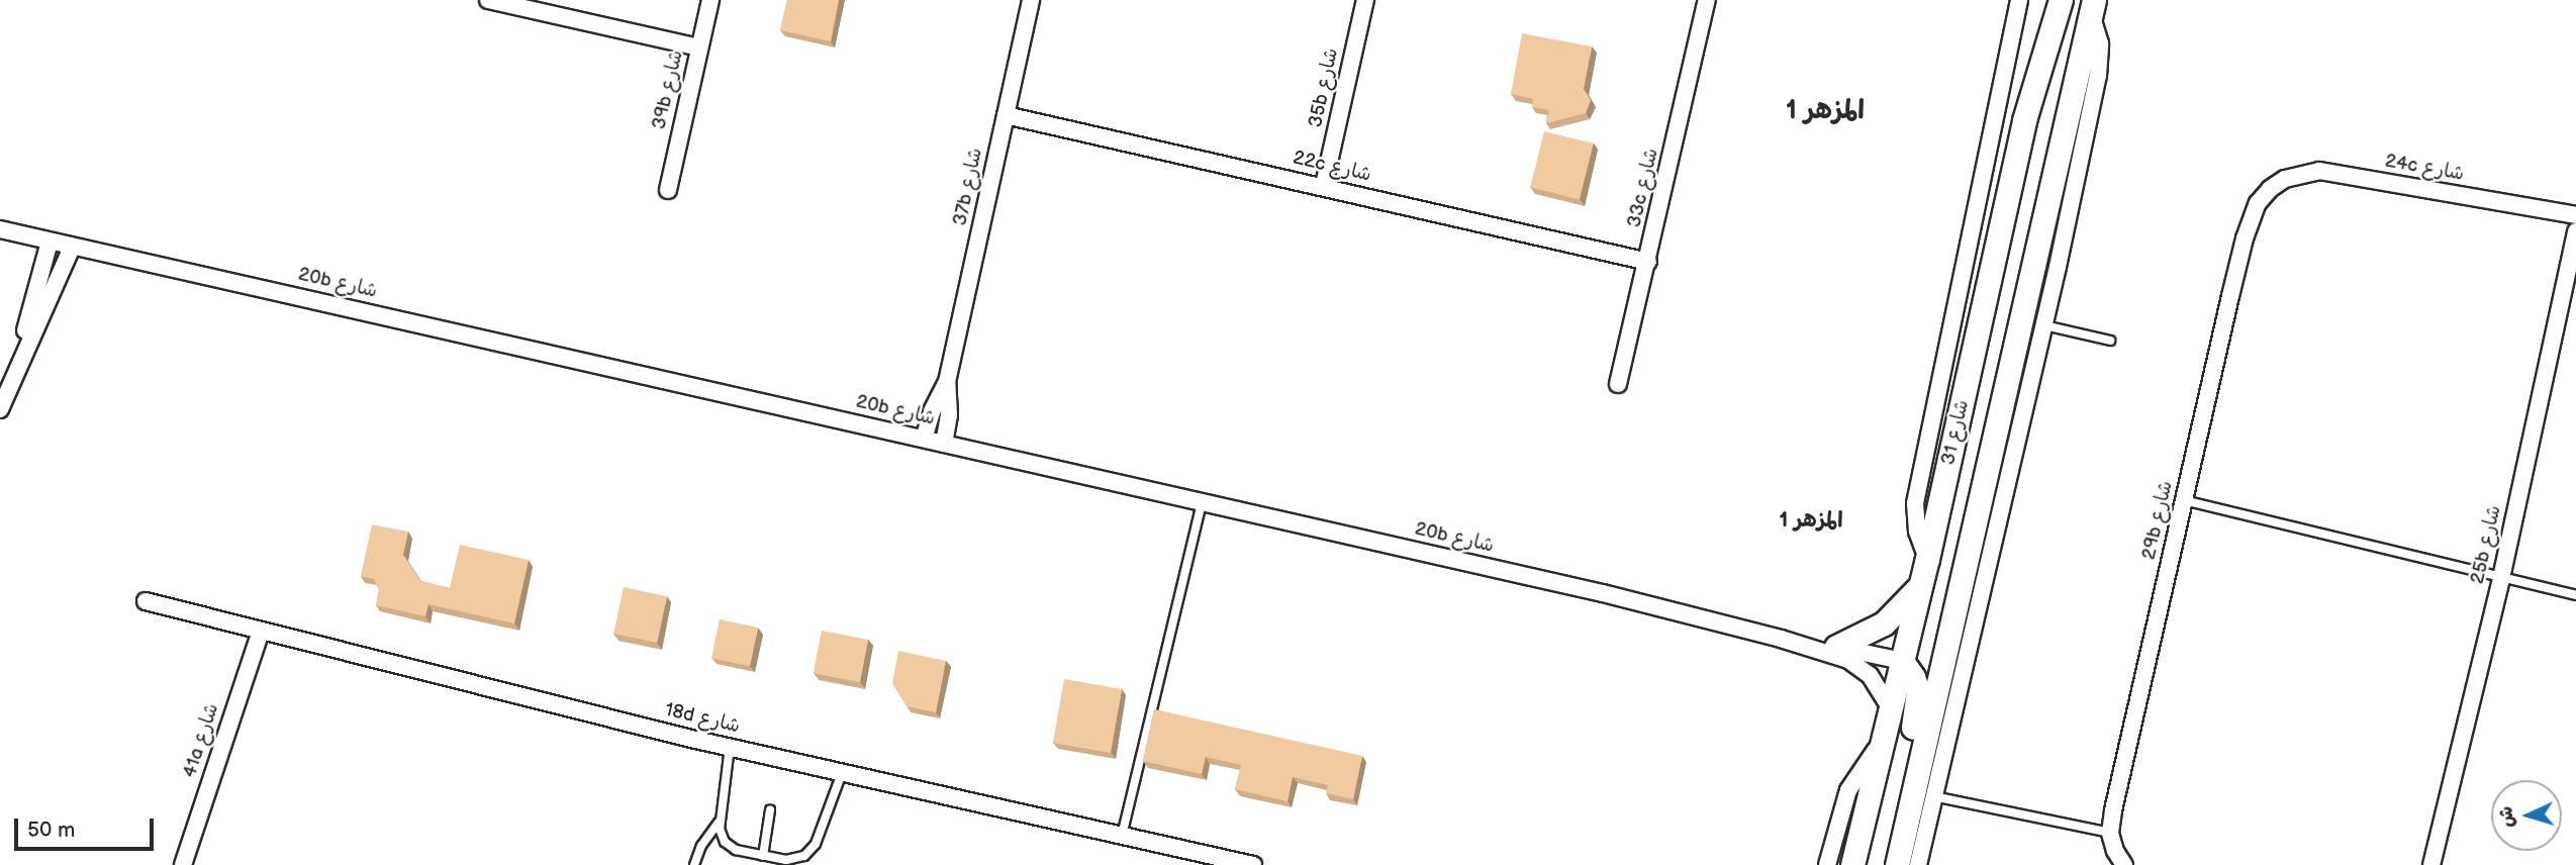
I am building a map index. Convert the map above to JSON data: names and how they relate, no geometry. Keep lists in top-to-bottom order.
{
  "streets": {
    "street": [
      "35b شارع",
      "39b شارع",
      "22c شارع",
      "24c شارع",
      "37b شارع",
      "33c شارع",
      "20b شارع",
      "شارع 31",
      "29b شارع",
      "25b شارع",
      "18d شارع",
      "41a شارع"
    ]
  },
  "crossings": [
    ["35b شارع", "22c شارع"],
    ["22c شارع", "37b شارع"],
    ["22c شارع", "33c شارع"],
    ["24c شارع", "29b شارع"],
    ["37b شارع", "20b شارع"],
    ["20b شارع", "شارع 31"],
    ["18d شارع", "41a شارع"]
  ],
  "districts": ["المزهر 1", "المزهر 1"],
  "scale_bar": "50 m",
  "north": "left"
}
